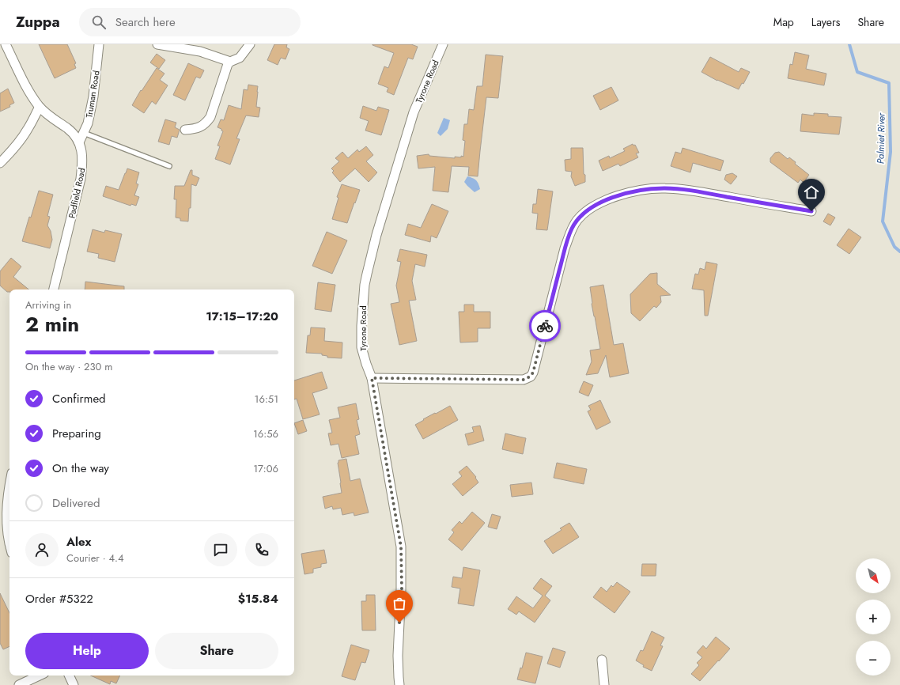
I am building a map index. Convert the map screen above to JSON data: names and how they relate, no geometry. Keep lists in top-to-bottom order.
{
  "streets": {
    "street": ["Tyrone Road", "Truman Road", "Padfield Road"]
  },
  "crossings": [
    ["Truman Road", "Padfield Road"]
  ],
  "water": ["Palmiet River"],
  "north": "bottom right",
  "page": {
    "header": "Zuppa",
    "search": "Search here",
    "nav": ["Map", "Layers", "Share"],
    "heading": ["2 min", "Arriving in", "17:15–17:20"],
    "panel": [
      "Alex",
      "Courier · 4.4",
      "Order #5322",
      "$15.84"
    ],
    "bar": "On the way · 230 m",
    "list": [
      ["Confirmed", "16:51"],
      ["Preparing", "16:56"],
      ["On the way", "17:06"],
      "Delivered"
    ],
    "map_buttons": ["+", "−"],
    "buttons": ["Help", "Share"]
  }
}
